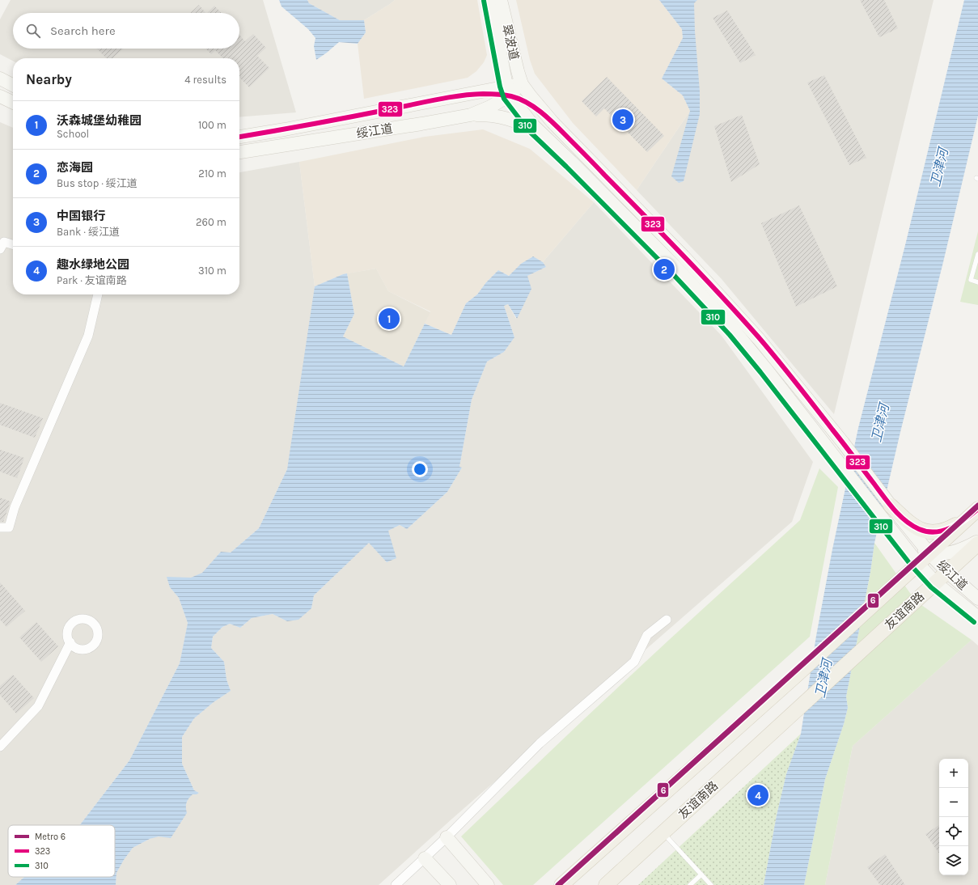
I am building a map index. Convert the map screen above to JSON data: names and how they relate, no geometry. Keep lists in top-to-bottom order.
{
  "streets": {
    "main road": ["翠波道", "绥江道", "友谊南路"]
  },
  "crossings": [
    ["翠波道", "绥江道"],
    ["绥江道", "友谊南路"]
  ],
  "water": ["卫津河"],
  "lines": ["transit line 310", "transit line 323", "metro line 6"],
  "legend": ["Metro 6", "323", "310"],
  "page": {
    "search": "Search here",
    "heading": ["Nearby", "4 results"],
    "list": [
      {
        "mark": "1",
        "name": "沃森城堡幼稚园",
        "note": "School",
        "value": "100 m"
      },
      {
        "mark": "2",
        "name": "恋海园",
        "note": "Bus stop · 绥江道",
        "value": "210 m"
      },
      {
        "mark": "3",
        "name": "中国银行",
        "note": "Bank · 绥江道",
        "value": "260 m"
      },
      {
        "mark": "4",
        "name": "趣水绿地公园",
        "note": "Park · 友谊南路",
        "value": "310 m"
      }
    ],
    "pins": [
      "3",
      "2",
      "1",
      "4"
    ],
    "map_buttons": ["+", "−"]
  }
}
